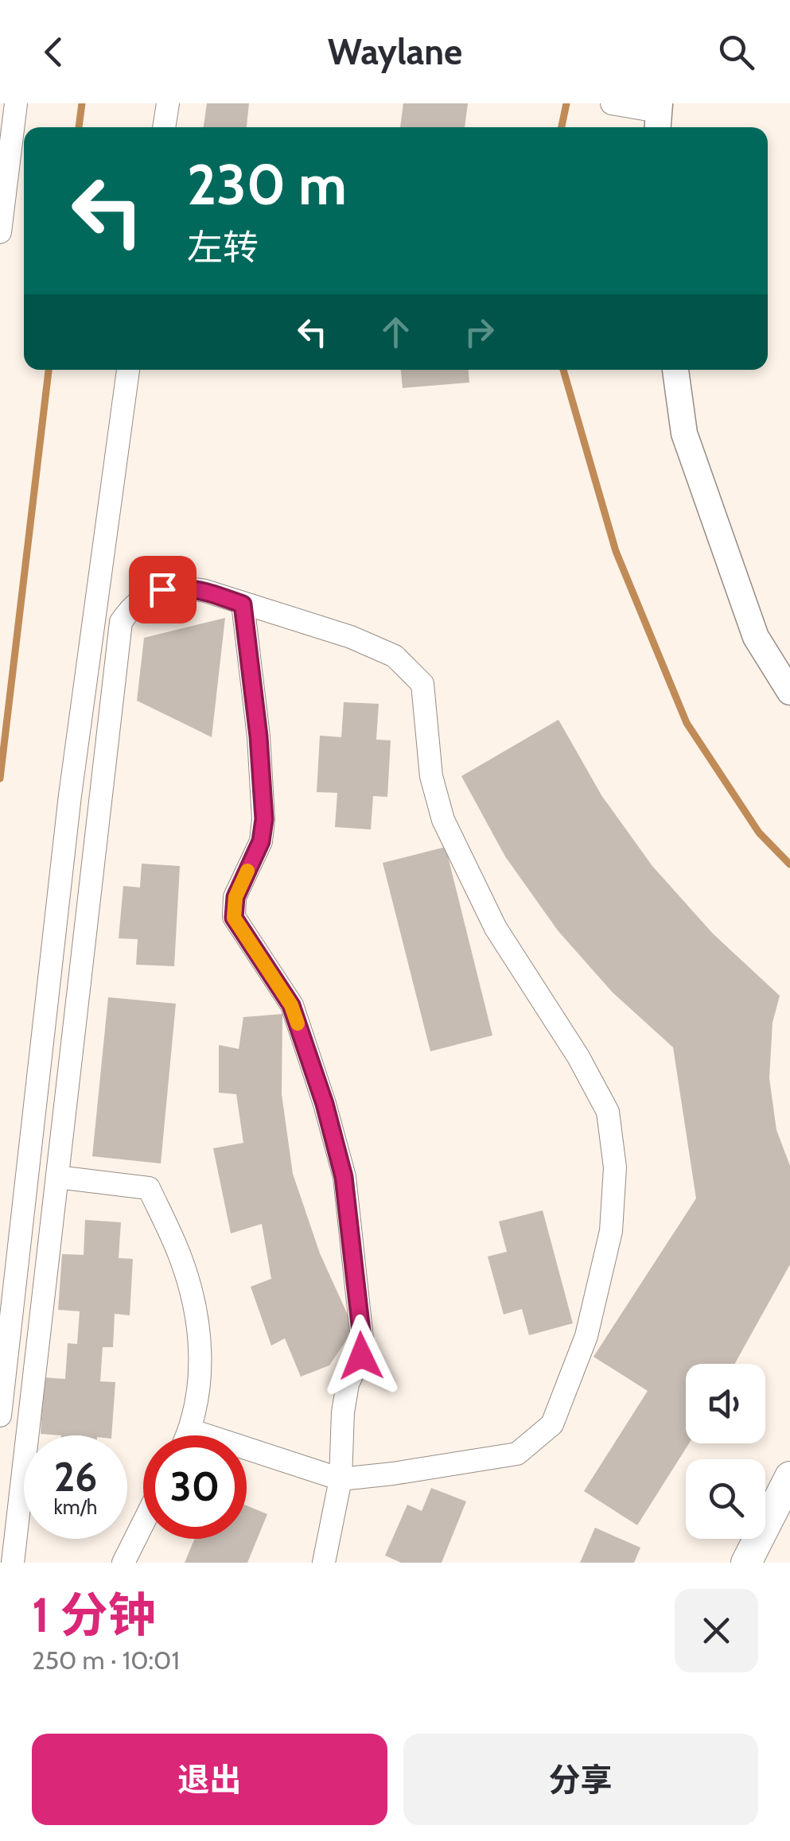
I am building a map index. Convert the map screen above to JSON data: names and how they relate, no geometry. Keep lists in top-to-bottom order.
{
  "page": {
    "header": "Waylane",
    "turn": ["230 m", "左转"],
    "speed": "26 km/h",
    "limit": "30",
    "heading": ["1 分钟", "250 m · 10:01"],
    "buttons": ["退出", "分享"]
  }
}
